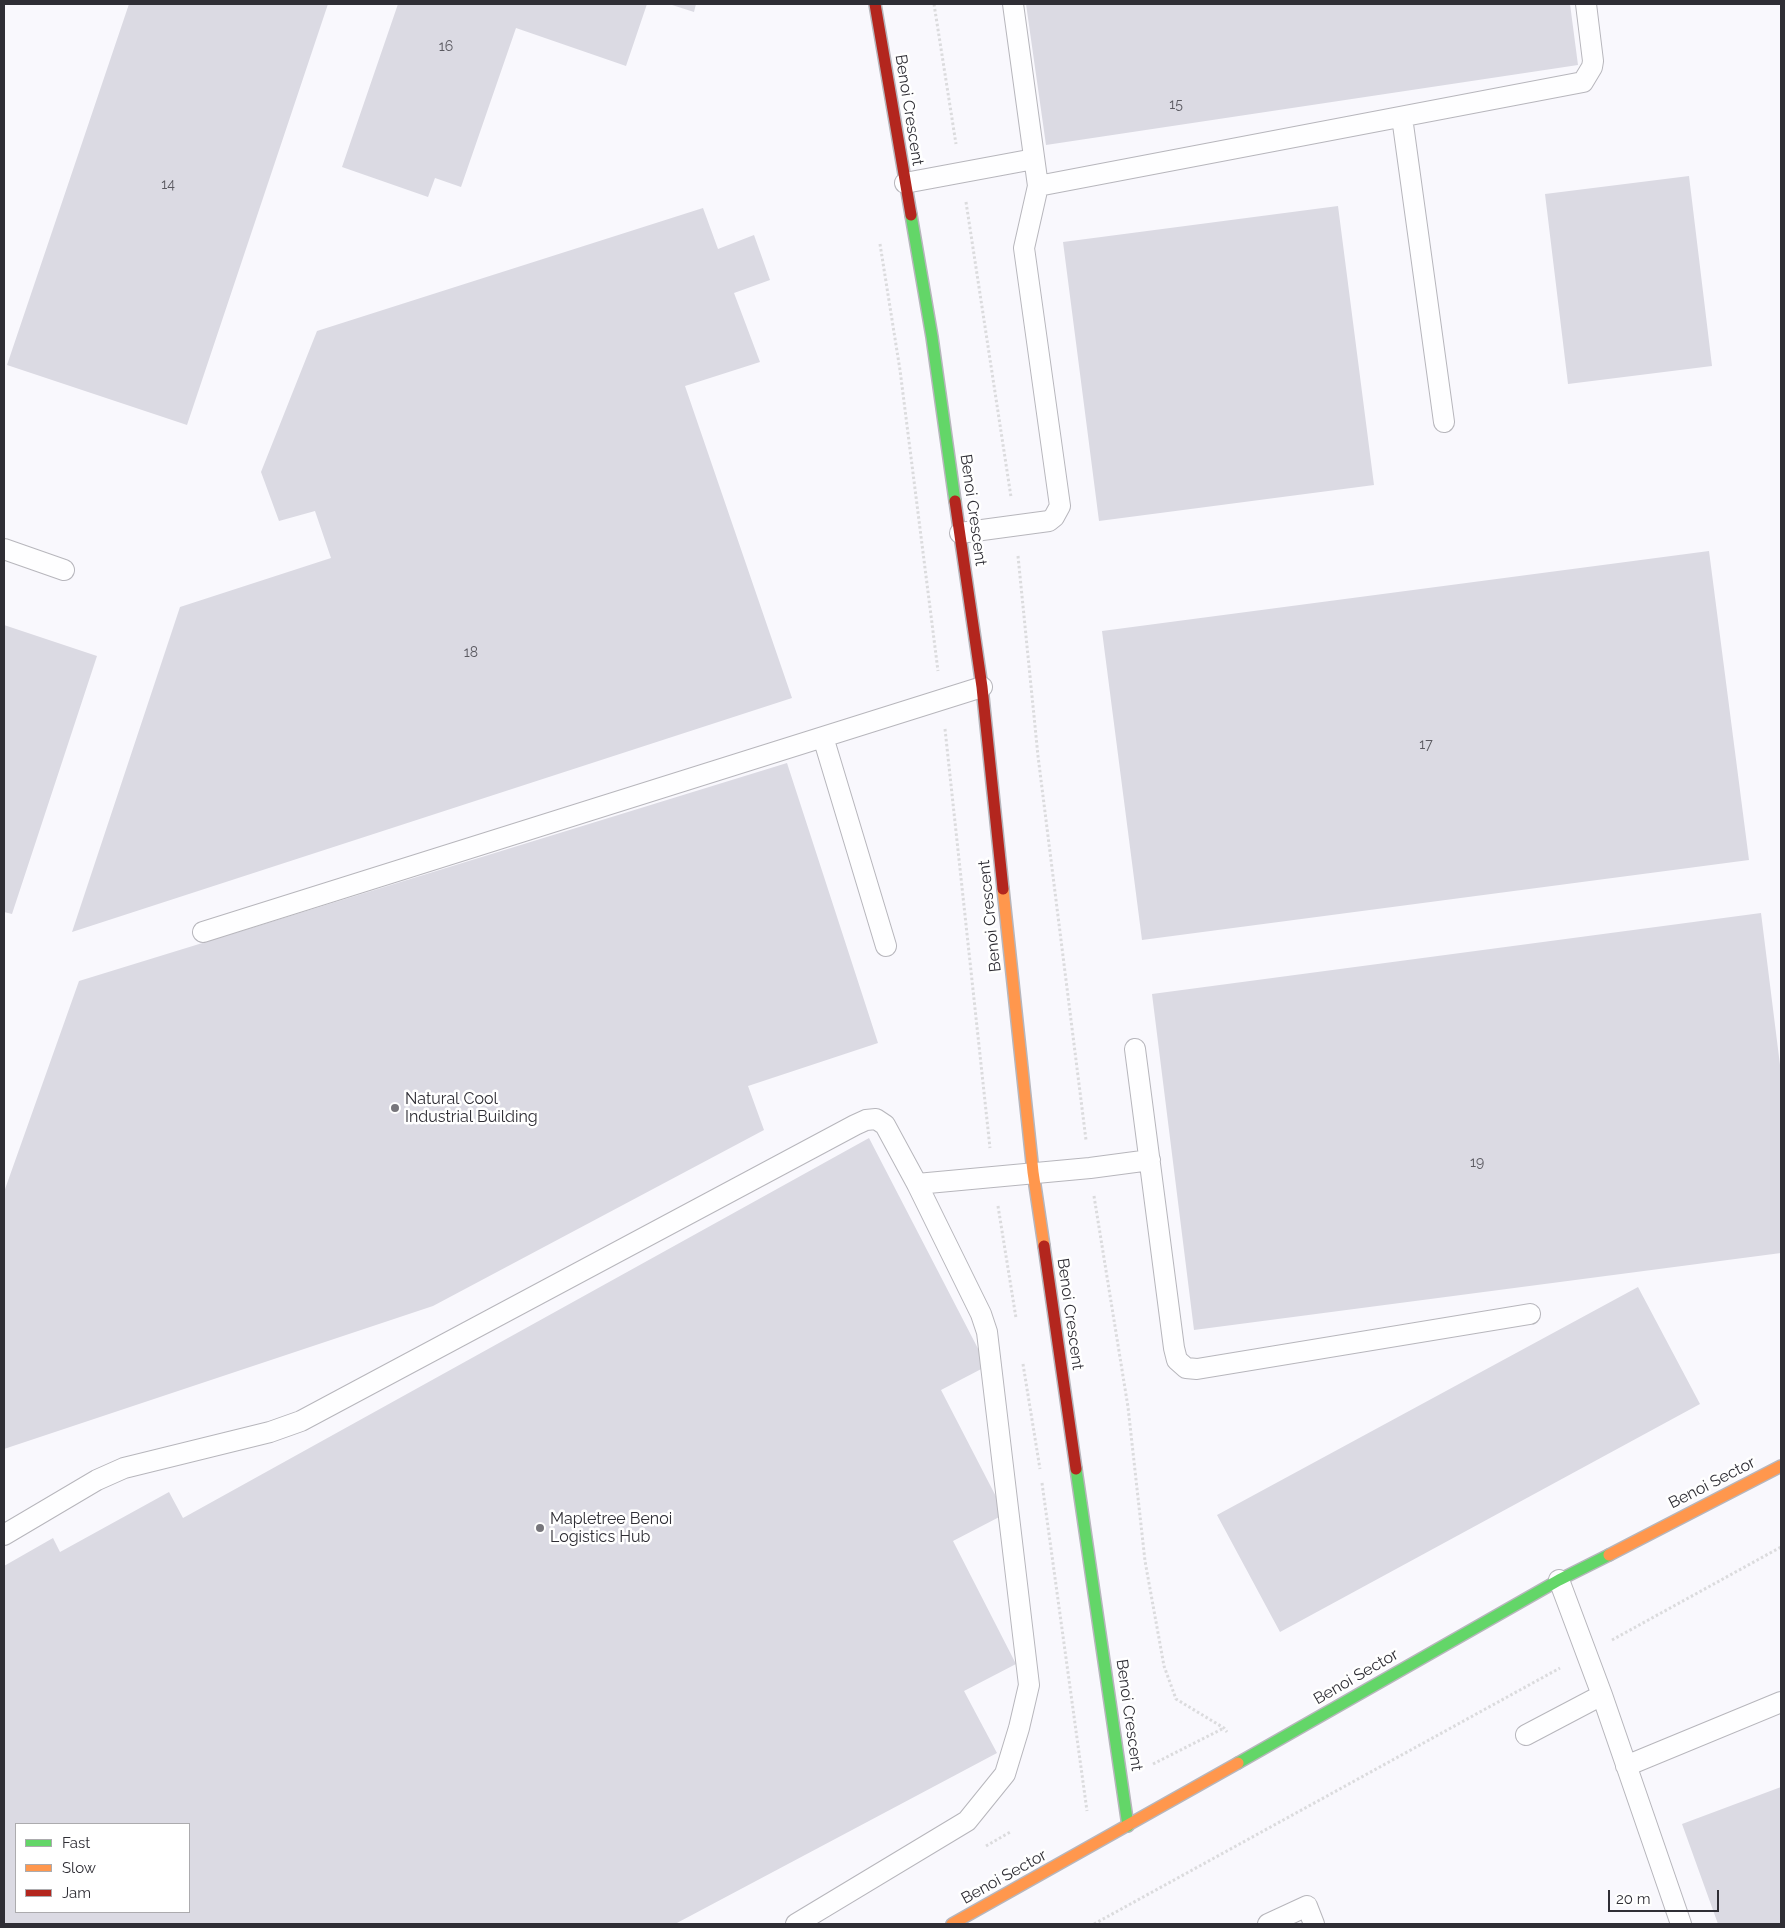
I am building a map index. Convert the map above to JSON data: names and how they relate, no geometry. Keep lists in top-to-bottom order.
{
  "streets": {
    "street": ["Benoi Crescent", "Benoi Sector"]
  },
  "crossings": [
    ["Benoi Crescent", "Benoi Sector"]
  ],
  "places": ["Natural Cool Industrial Building", "Mapletree Benoi Logistics Hub"],
  "house_numbers": [
    "16",
    "15",
    "14",
    "18",
    "17",
    "19"
  ],
  "legend": ["Fast", "Slow", "Jam"],
  "scale_bar": "20 m"
}
